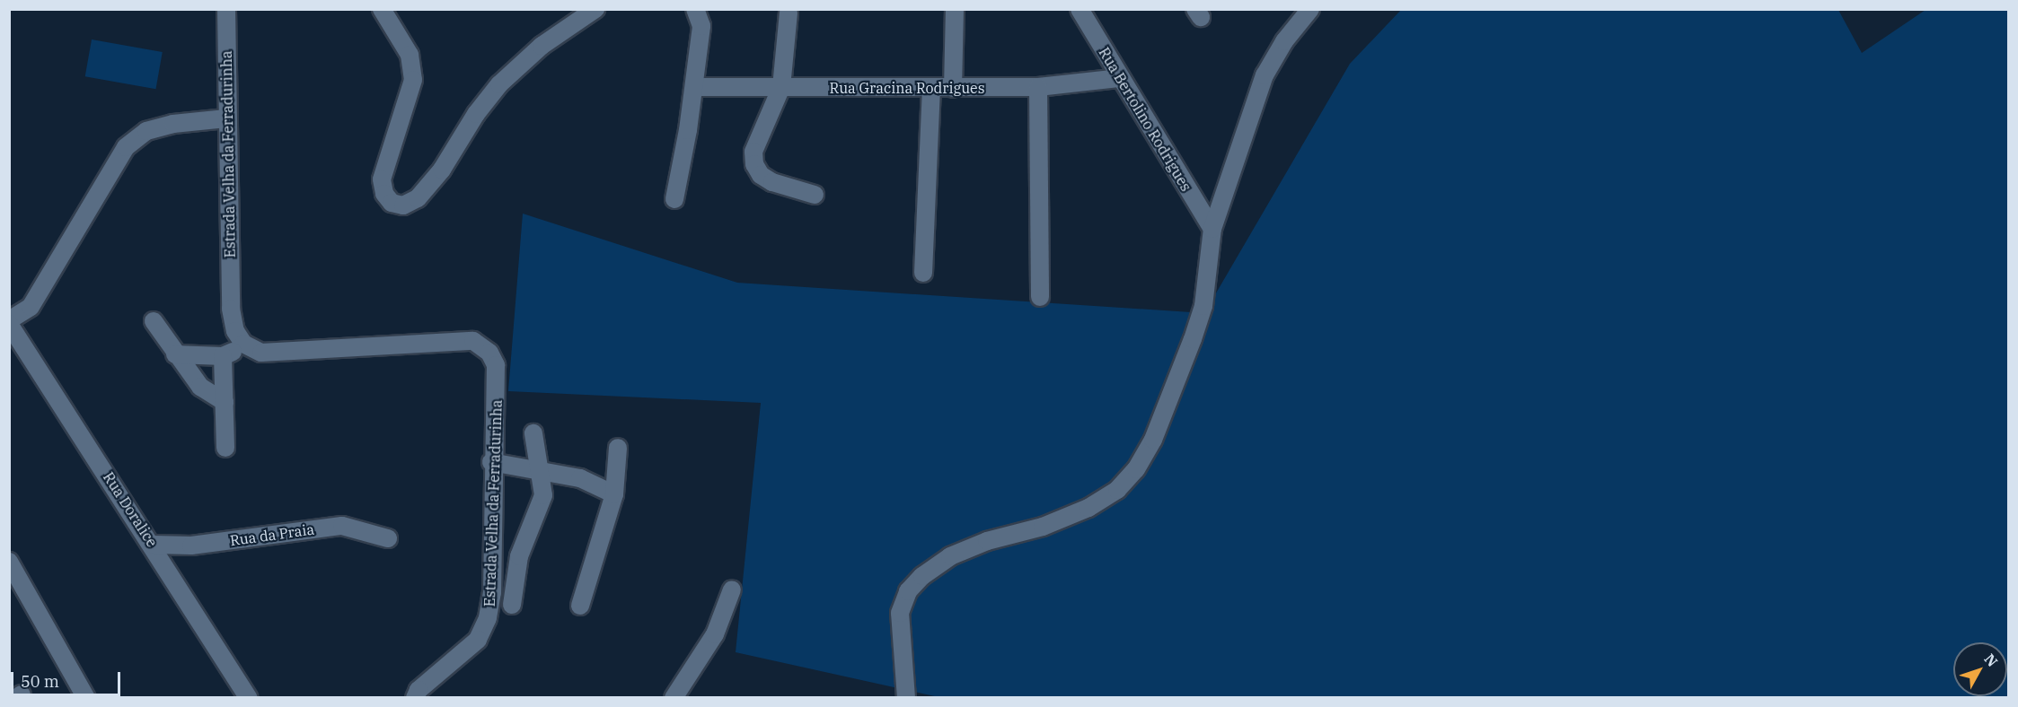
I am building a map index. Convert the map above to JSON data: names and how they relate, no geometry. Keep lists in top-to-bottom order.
{
  "streets": {
    "street": [
      "Rua Gracina Rodrigues",
      "Rua Bertolino Rodrigues",
      "Estrada Velha da Ferradurinha",
      "Rua Doralice",
      "Rua da Praia"
    ]
  },
  "crossings": [
    ["Rua Gracina Rodrigues", "Rua Bertolino Rodrigues"],
    ["Estrada Velha da Ferradurinha", "Rua Doralice"],
    ["Rua Doralice", "Rua da Praia"]
  ],
  "scale_bar": "50 m",
  "north": "top right"
}
